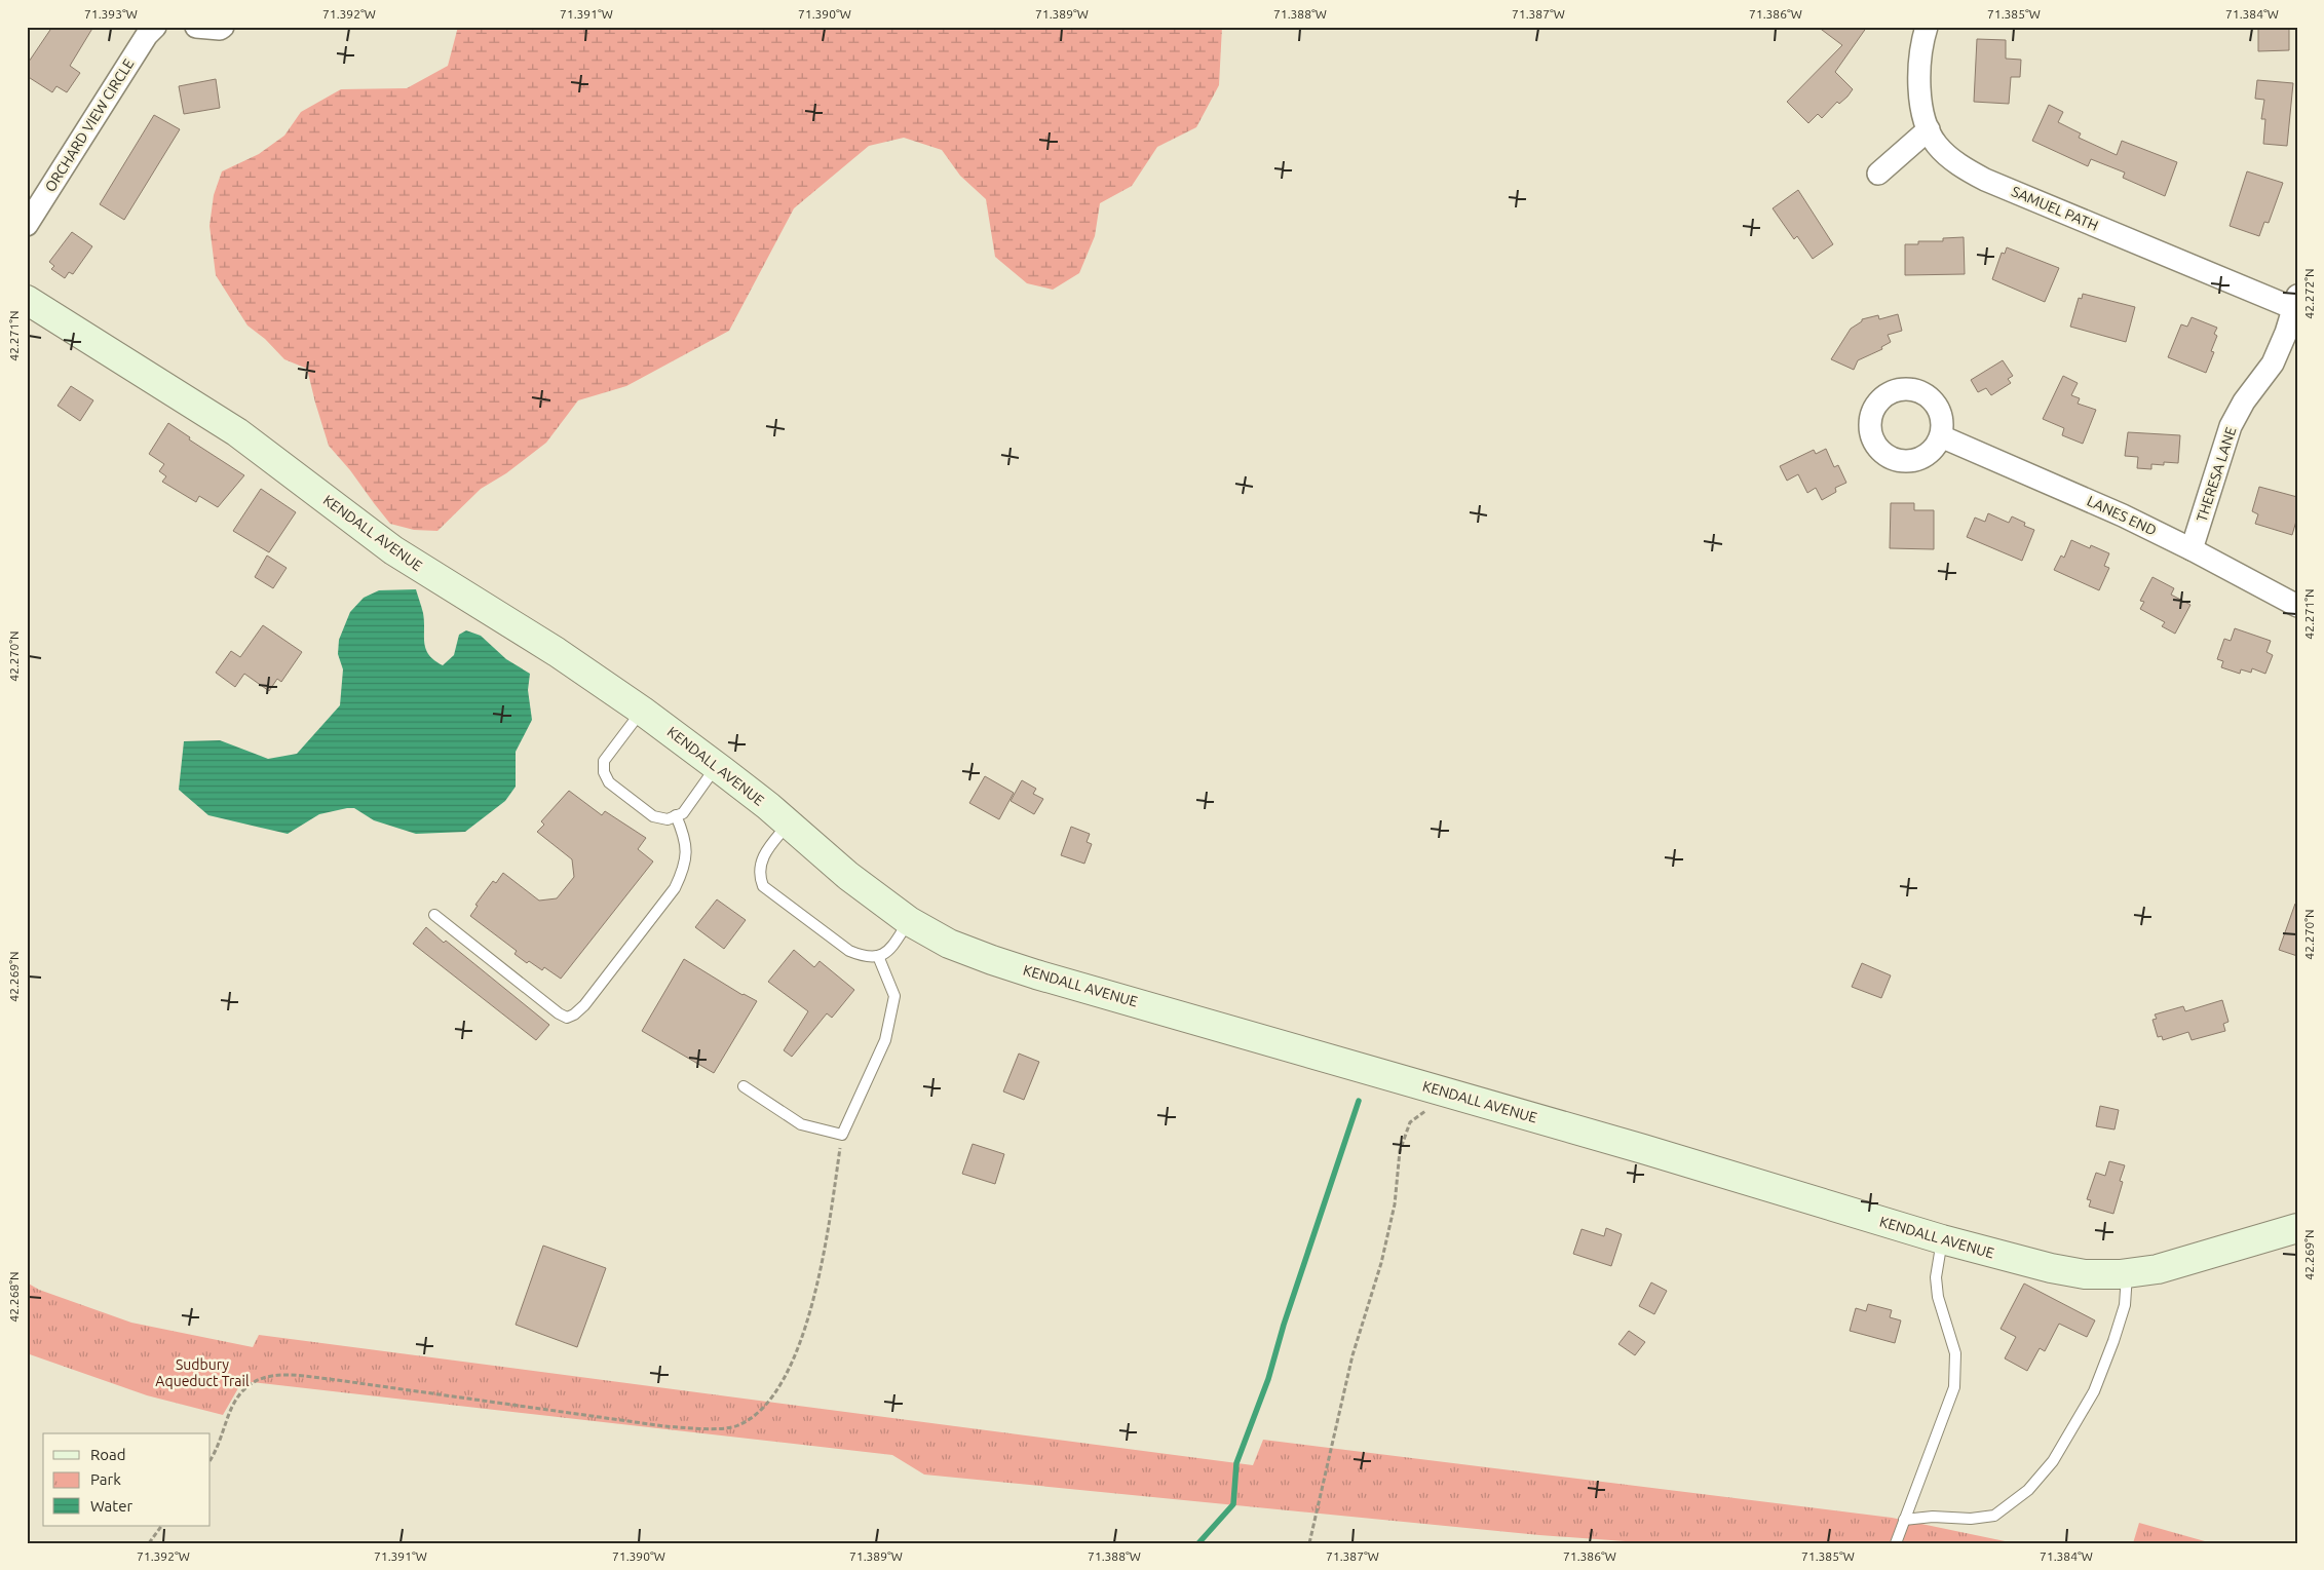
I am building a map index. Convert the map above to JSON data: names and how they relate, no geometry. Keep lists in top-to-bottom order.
{
  "streets": {
    "main road": ["KENDALL AVENUE"],
    "street": [
      "ORCHARD VIEW CIRCLE",
      "SAMUEL PATH",
      "THERESA LANE",
      "LANES END"
    ]
  },
  "crossings": [
    ["SAMUEL PATH", "THERESA LANE"],
    ["THERESA LANE", "LANES END"]
  ],
  "parks": ["Sudbury Aqueduct Trail"],
  "legend": ["Road", "Park", "Water"],
  "coordinates": [
    "71.393°W",
    "71.392°W",
    "71.391°W",
    "71.390°W",
    "71.389°W",
    "71.388°W",
    "71.387°W",
    "71.386°W",
    "71.385°W",
    "71.384°W",
    "42.272°N",
    "42.271°N",
    "42.270°N",
    "42.269°N",
    "42.268°N"
  ]
}
